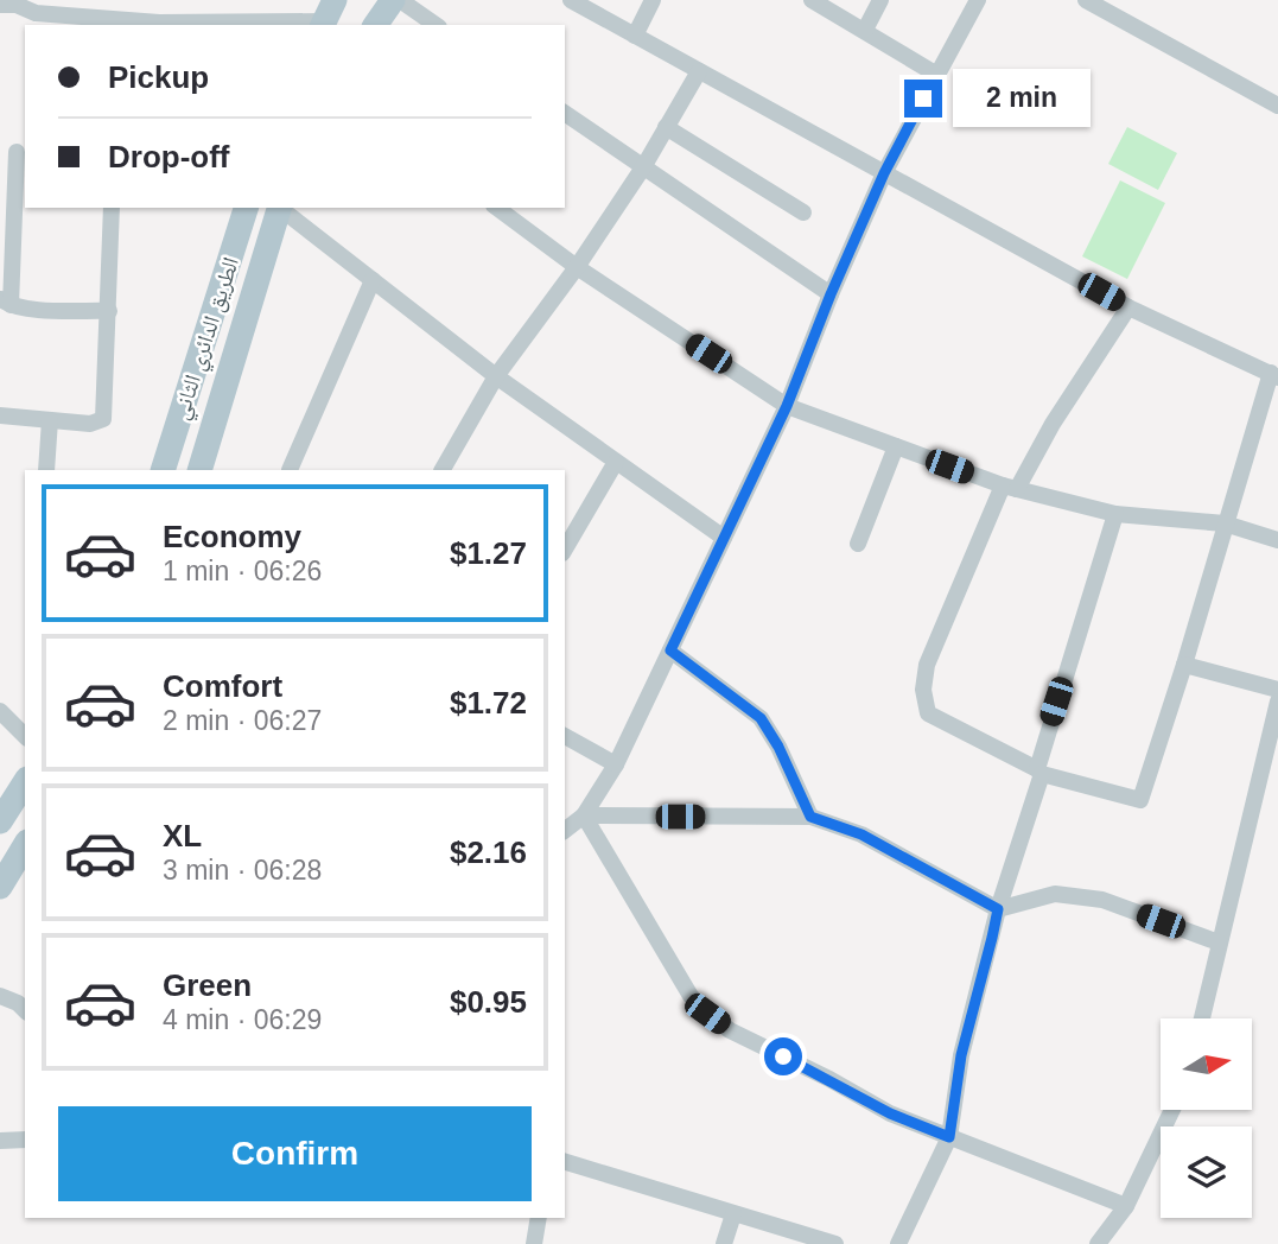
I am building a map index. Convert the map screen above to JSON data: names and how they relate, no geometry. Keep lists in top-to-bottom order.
{
  "streets": {
    "main road": ["الطريق الدائري الثاني"]
  },
  "north": "right",
  "page": {
    "banner": ["Pickup", "Drop-off"],
    "bubble": "2 min",
    "list": [
      {
        "name": "Economy",
        "note": "1 min · 06:26",
        "value": "$1.27"
      },
      {
        "name": "Comfort",
        "note": "2 min · 06:27",
        "value": "$1.72"
      },
      {
        "name": "XL",
        "note": "3 min · 06:28",
        "value": "$2.16"
      },
      {
        "name": "Green",
        "note": "4 min · 06:29",
        "value": "$0.95"
      }
    ],
    "buttons": "Confirm"
  }
}
